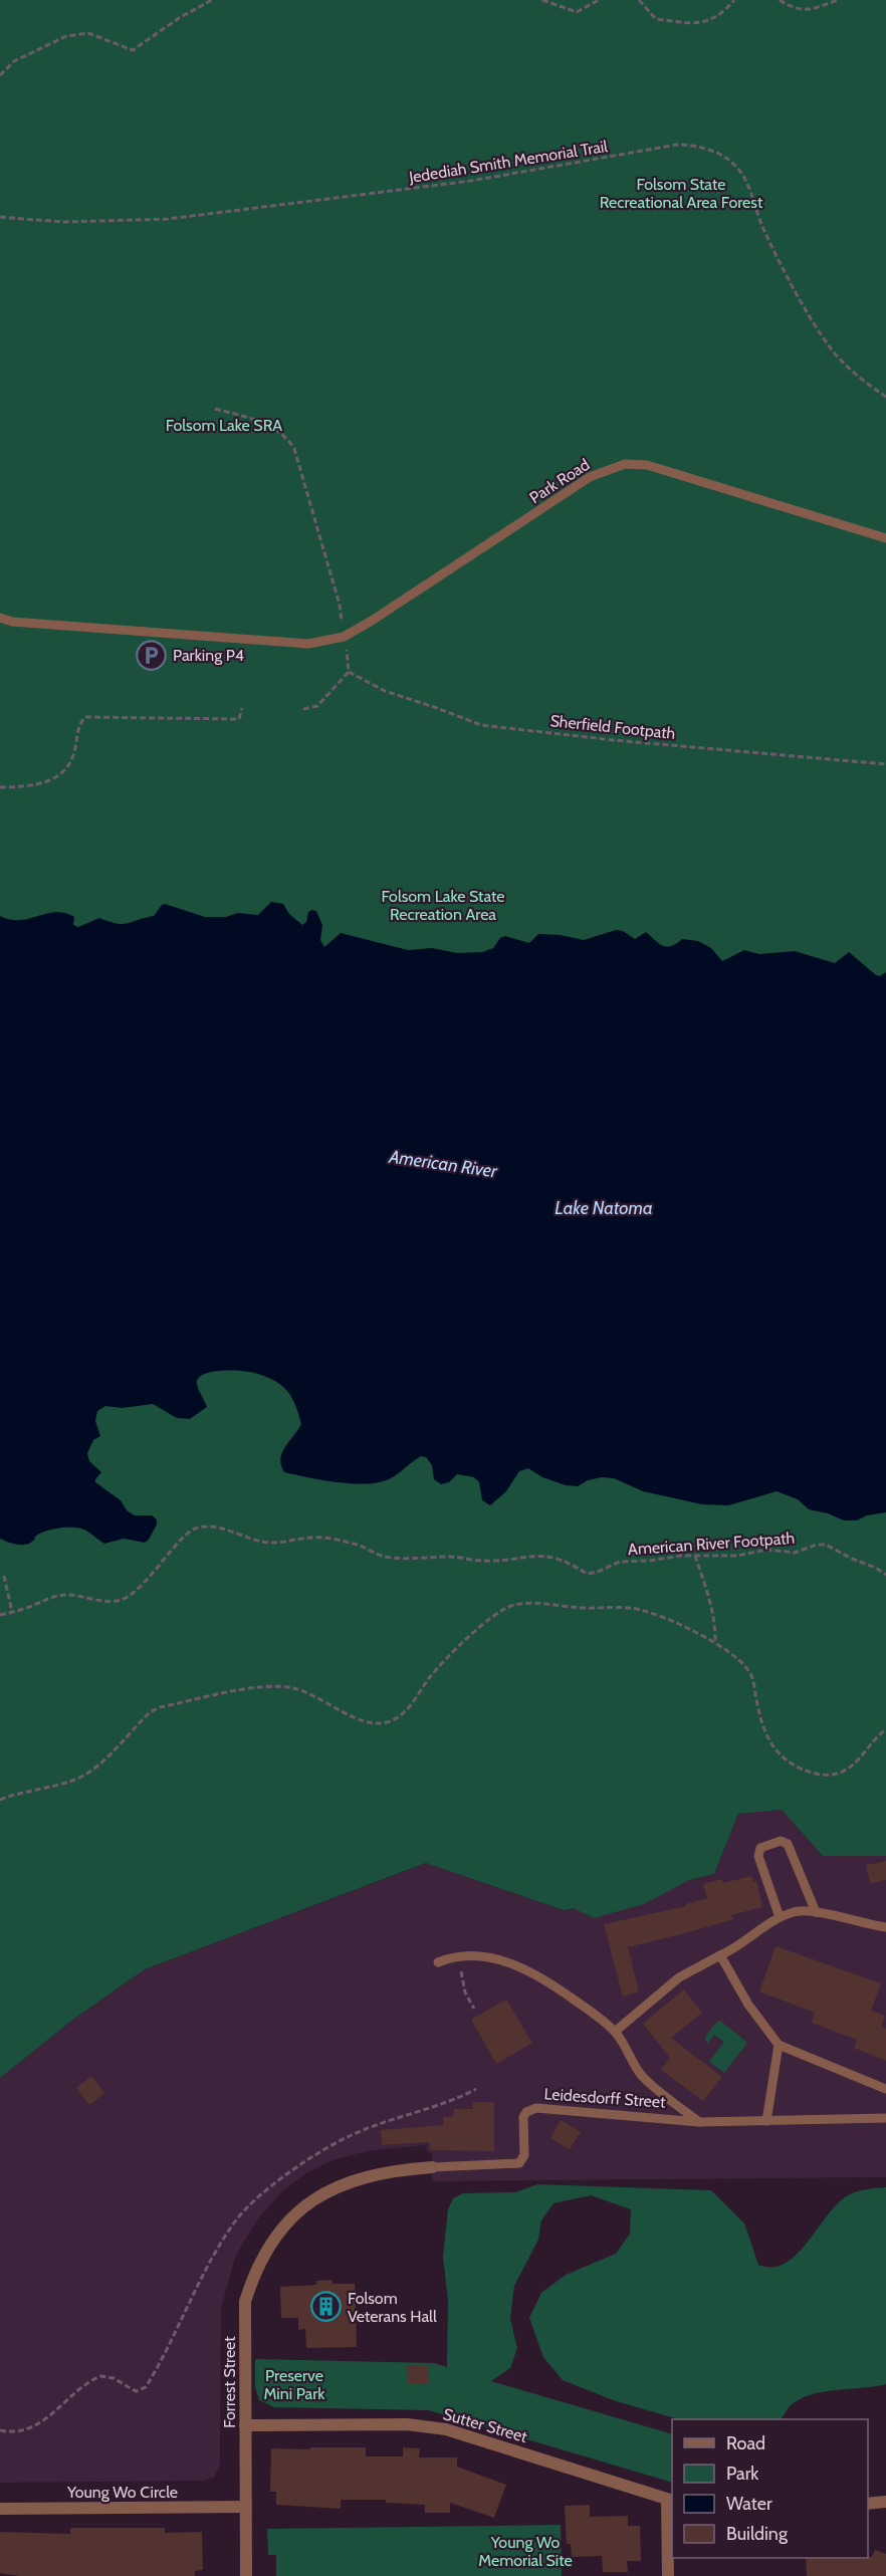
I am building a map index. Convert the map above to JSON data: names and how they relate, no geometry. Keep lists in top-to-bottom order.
{
  "streets": {
    "street": [
      "Leidesdorff Street",
      "Forrest Street",
      "Sutter Street",
      "Young Wo Circle"
    ],
    "lane": ["Park Road"],
    "path": ["Jedediah Smith Memorial Trail", "Sherfield Footpath", "American River Footpath"]
  },
  "crossings": [
    ["Leidesdorff Street", "Forrest Street"],
    ["Forrest Street", "Sutter Street"],
    ["Forrest Street", "Young Wo Circle"]
  ],
  "water": ["American River", "Lake Natoma"],
  "parks": [
    "Folsom State Recreational Area Forest",
    "Folsom Lake SRA",
    "Folsom Lake State Recreation Area",
    "Preserve Mini Park",
    "Young Wo Memorial Site"
  ],
  "places": {
    "parking": ["Parking P4"],
    "building": ["Folsom Veterans Hall"]
  },
  "legend": [
    "Road",
    "Park",
    "Water",
    "Building"
  ]
}
